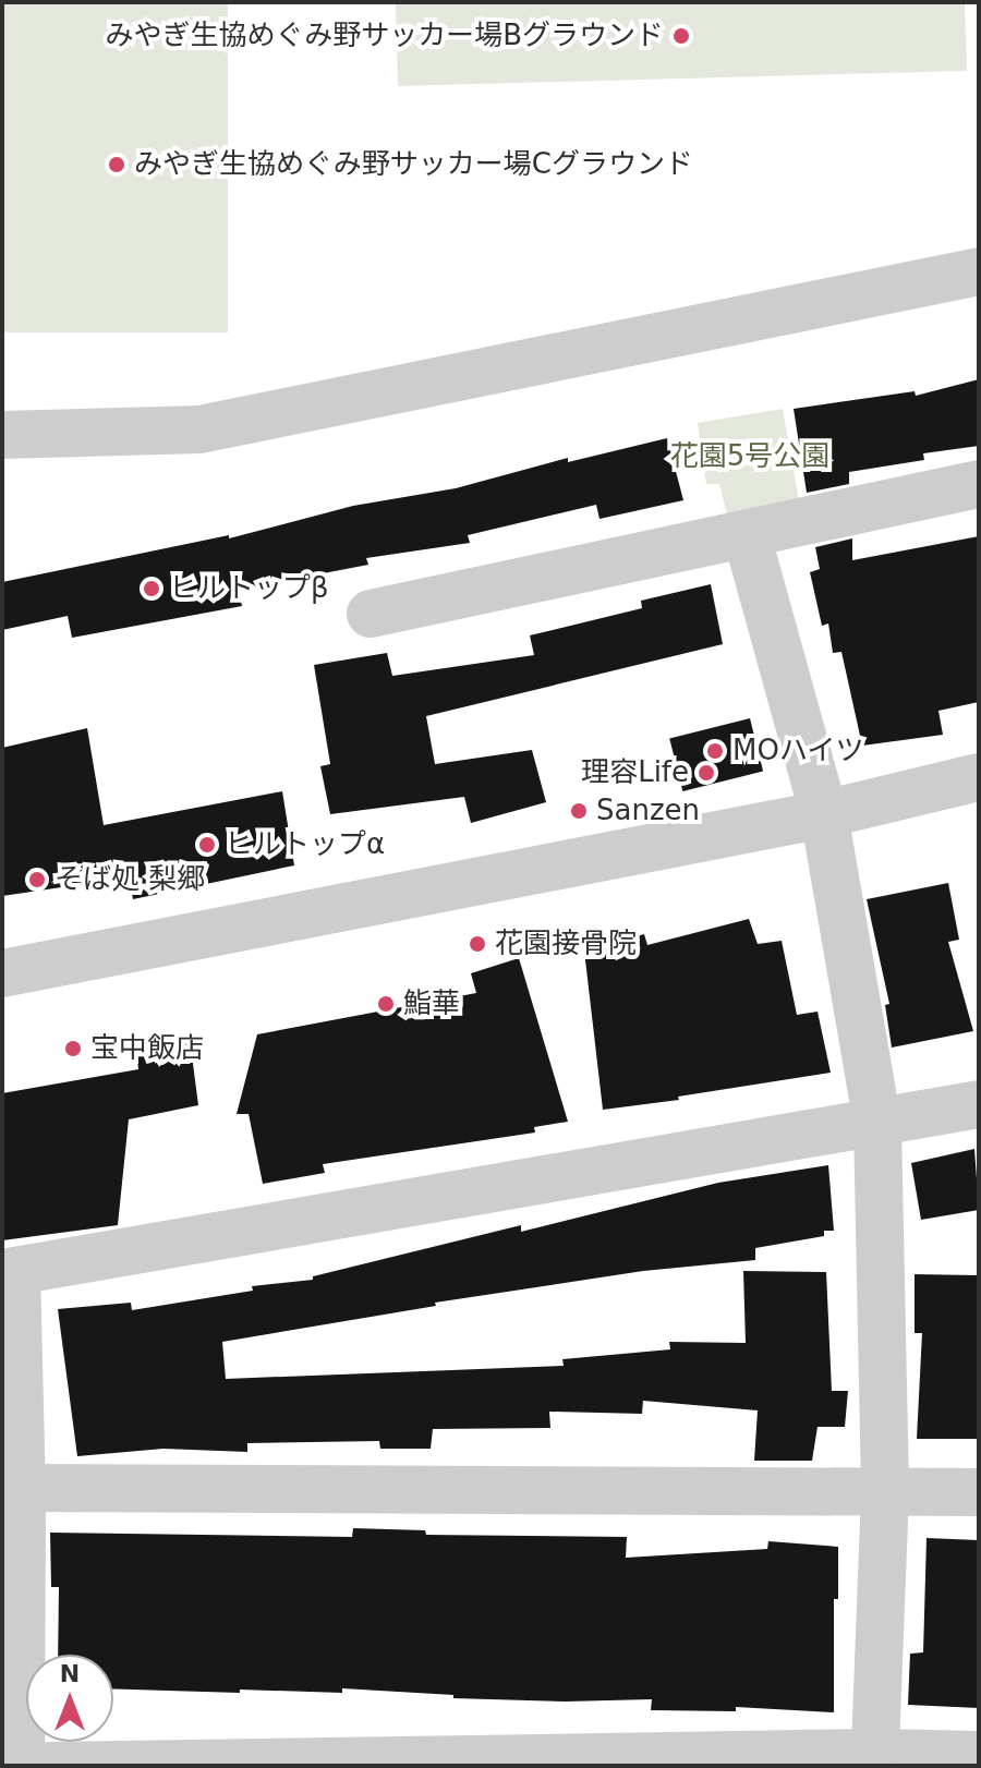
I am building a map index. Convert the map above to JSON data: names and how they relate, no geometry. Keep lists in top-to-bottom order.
{
  "parks": ["花園5号公園"],
  "places": [
    "みやぎ生協めぐみ野サッカー場Bグラウンド",
    "みやぎ生協めぐみ野サッカー場Cグラウンド",
    "ヒルトップβ",
    "MOハイツ",
    "理容Life",
    "Sanzen",
    "ヒルトップα",
    "そば処 梨郷",
    "花園接骨院",
    "鮨華",
    "宝中飯店"
  ],
  "north": "top"
}
